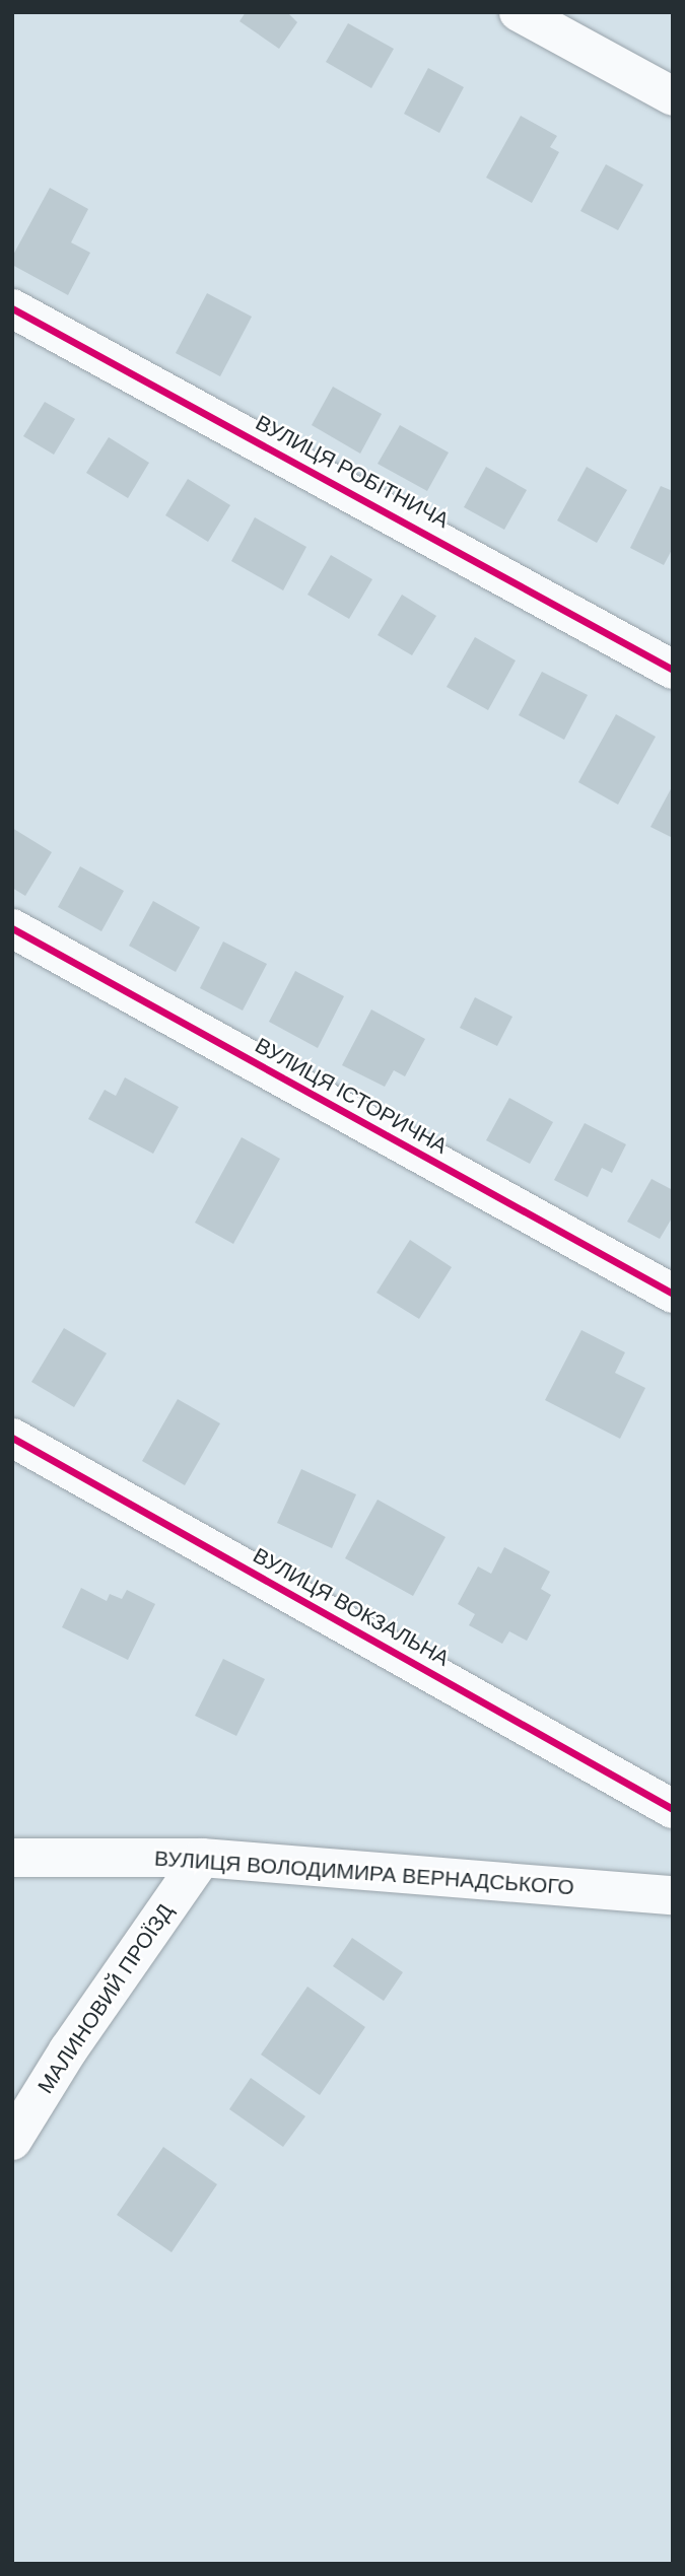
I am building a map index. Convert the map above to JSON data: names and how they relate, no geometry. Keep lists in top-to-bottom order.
{
  "streets": {
    "street": [
      "ВУЛИЦЯ РОБІТНИЧА",
      "ВУЛИЦЯ ІСТОРИЧНА",
      "ВУЛИЦЯ ВОКЗАЛЬНА",
      "ВУЛИЦЯ ВОЛОДИМИРА ВЕРНАДСЬКОГО",
      "МАЛИНОВИЙ ПРОЇЗД"
    ]
  },
  "crossings": [
    ["ВУЛИЦЯ ВОЛОДИМИРА ВЕРНАДСЬКОГО", "МАЛИНОВИЙ ПРОЇЗД"]
  ]
}
